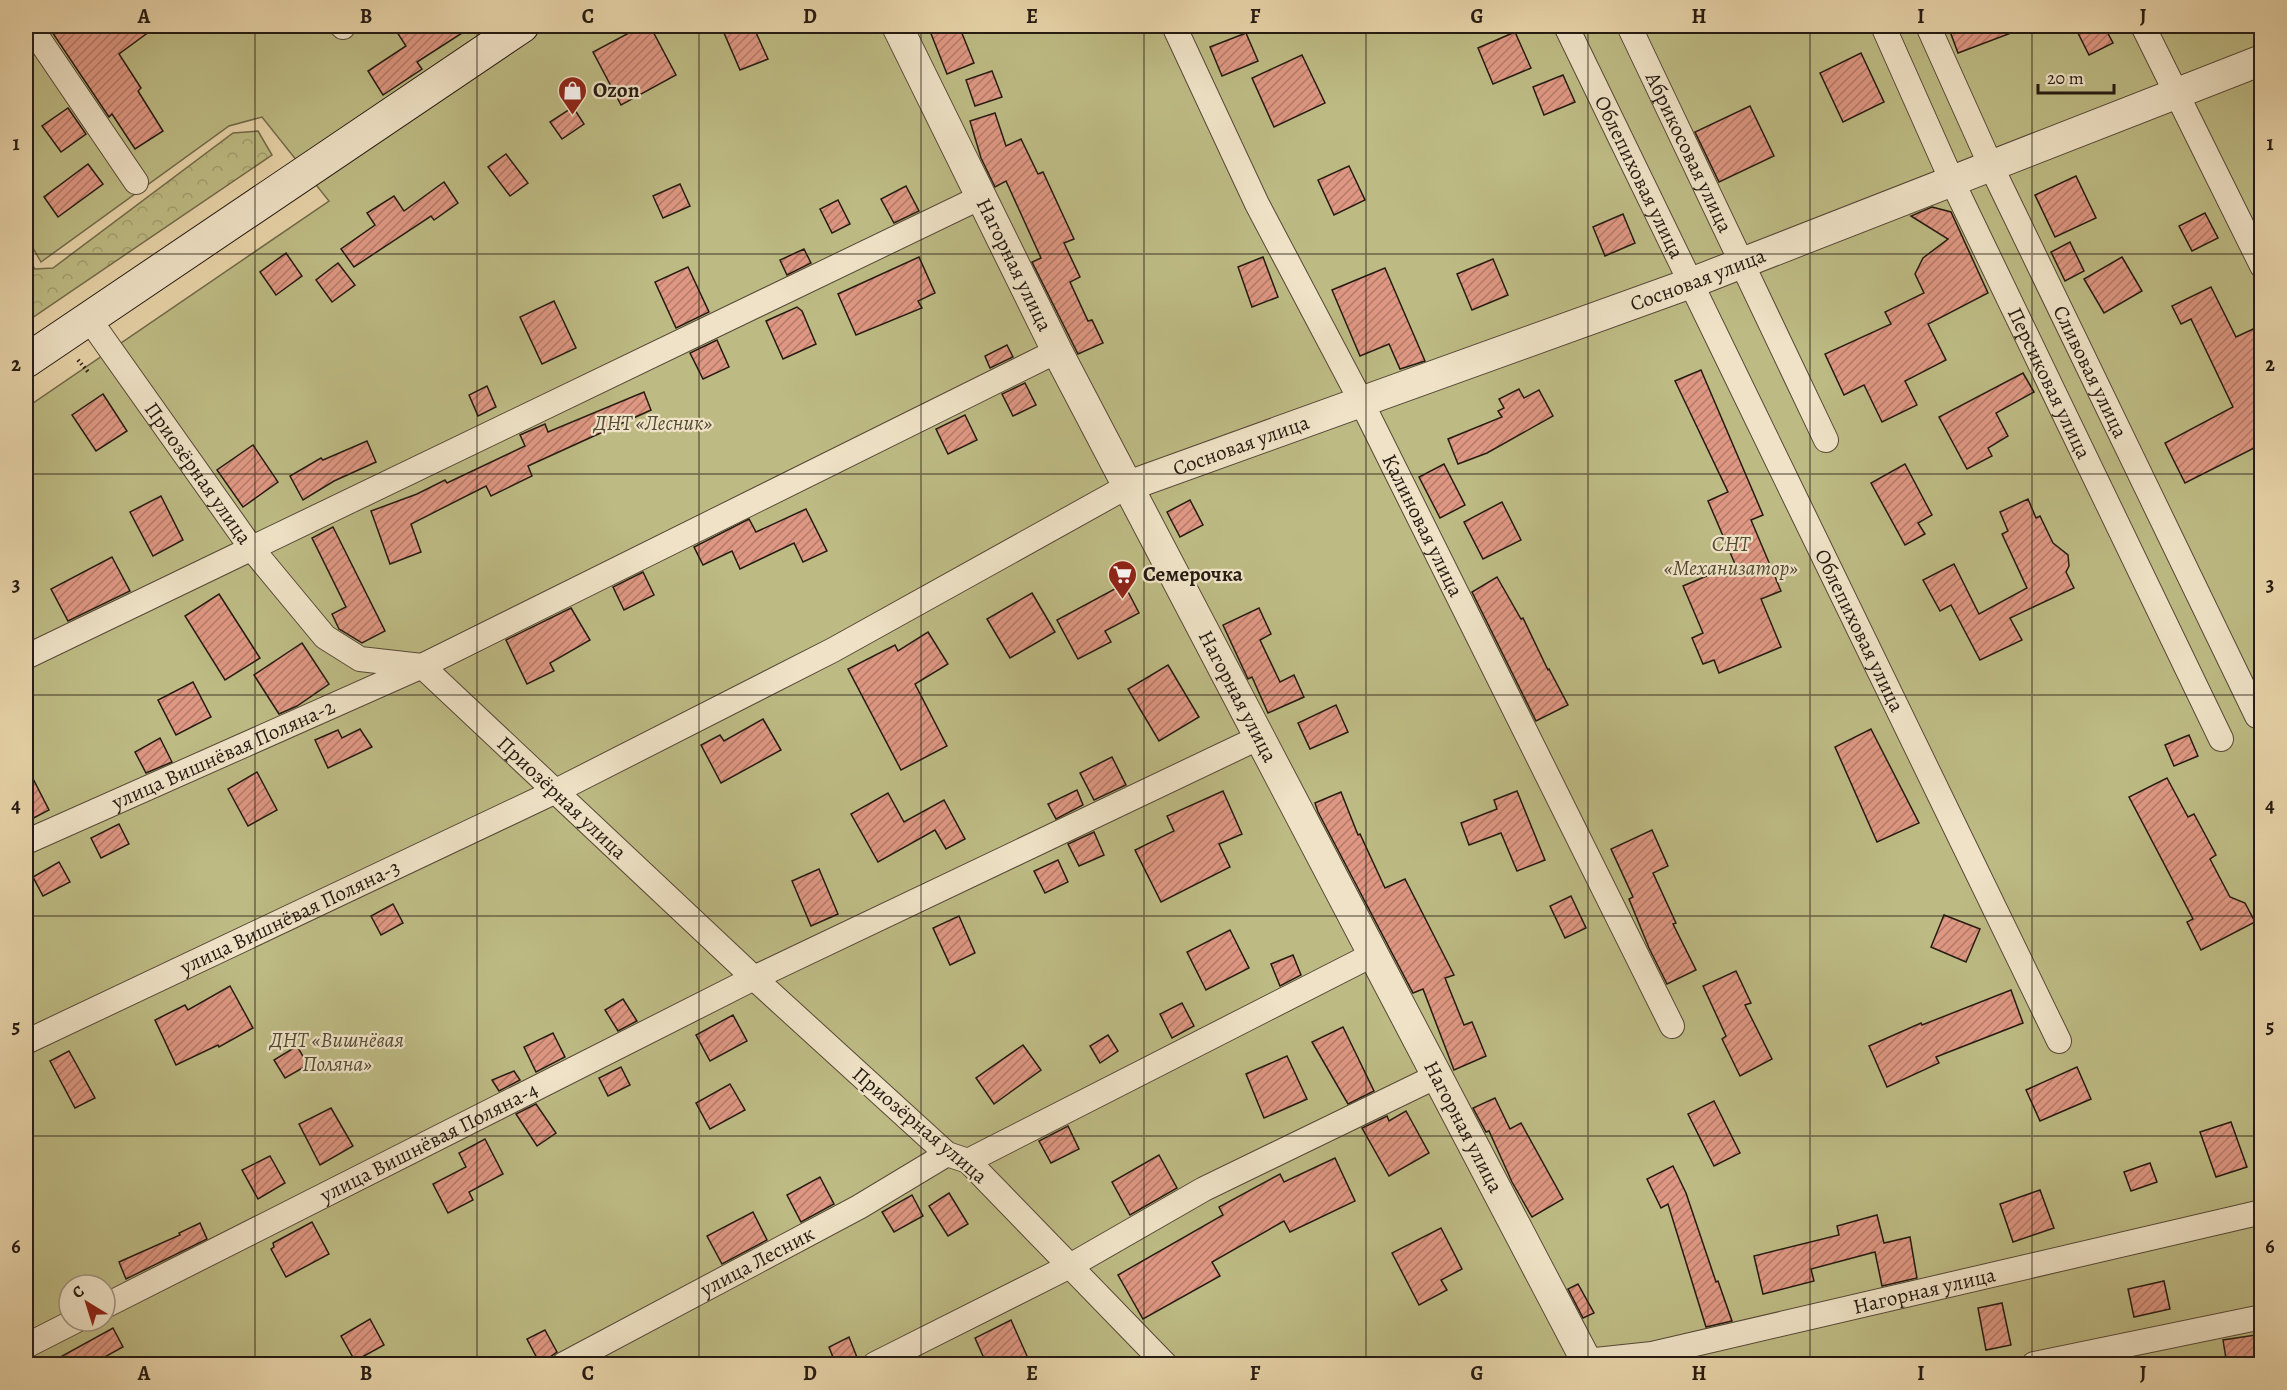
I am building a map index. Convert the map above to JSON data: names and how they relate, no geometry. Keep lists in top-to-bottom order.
{
  "streets": {
    "street": [
      "Абрикосовая улица",
      "Облепиховая улица",
      "Нагорная улица",
      "Сосновая улица",
      "Сливовая улица",
      "Персиковая улица",
      "Приозёрная улица",
      "Калиновая улица",
      "улица Вишнёвая Поляна-2",
      "улица Вишнёвая Поляна-3",
      "улица Вишнёвая Поляна-4",
      "улица Лесник"
    ]
  },
  "crossings": [
    ["Абрикосовая улица", "Сосновая улица"],
    ["Облепиховая улица", "Сосновая улица"],
    ["Нагорная улица", "Сосновая улица"],
    ["Нагорная улица", "улица Вишнёвая Поляна-2"],
    ["Нагорная улица", "улица Вишнёвая Поляна-3"],
    ["Нагорная улица", "улица Вишнёвая Поляна-4"],
    ["Нагорная улица", "улица Лесник"],
    ["Сосновая улица", "Сливовая улица"],
    ["Сосновая улица", "Персиковая улица"],
    ["Сосновая улица", "Калиновая улица"],
    ["Сосновая улица", "улица Вишнёвая Поляна-3"],
    ["Приозёрная улица", "улица Вишнёвая Поляна-2"],
    ["Приозёрная улица", "улица Вишнёвая Поляна-3"],
    ["Приозёрная улица", "улица Вишнёвая Поляна-4"],
    ["Приозёрная улица", "улица Лесник"]
  ],
  "parks": ["ДНТ «Лесник»", "СНТ «Механизатор»", "ДНТ «Вишнёвая Поляна»"],
  "places": {
    "shop": ["Ozon"],
    "supermarket": ["Семерочка"]
  },
  "scale_bar": "20 m",
  "north": "top left",
  "grid": {
    "columns": [
      "A",
      "B",
      "C",
      "D",
      "E",
      "F",
      "G",
      "H",
      "I",
      "J"
    ],
    "rows": [
      "1",
      "2",
      "3",
      "4",
      "5",
      "6"
    ]
  }
}
